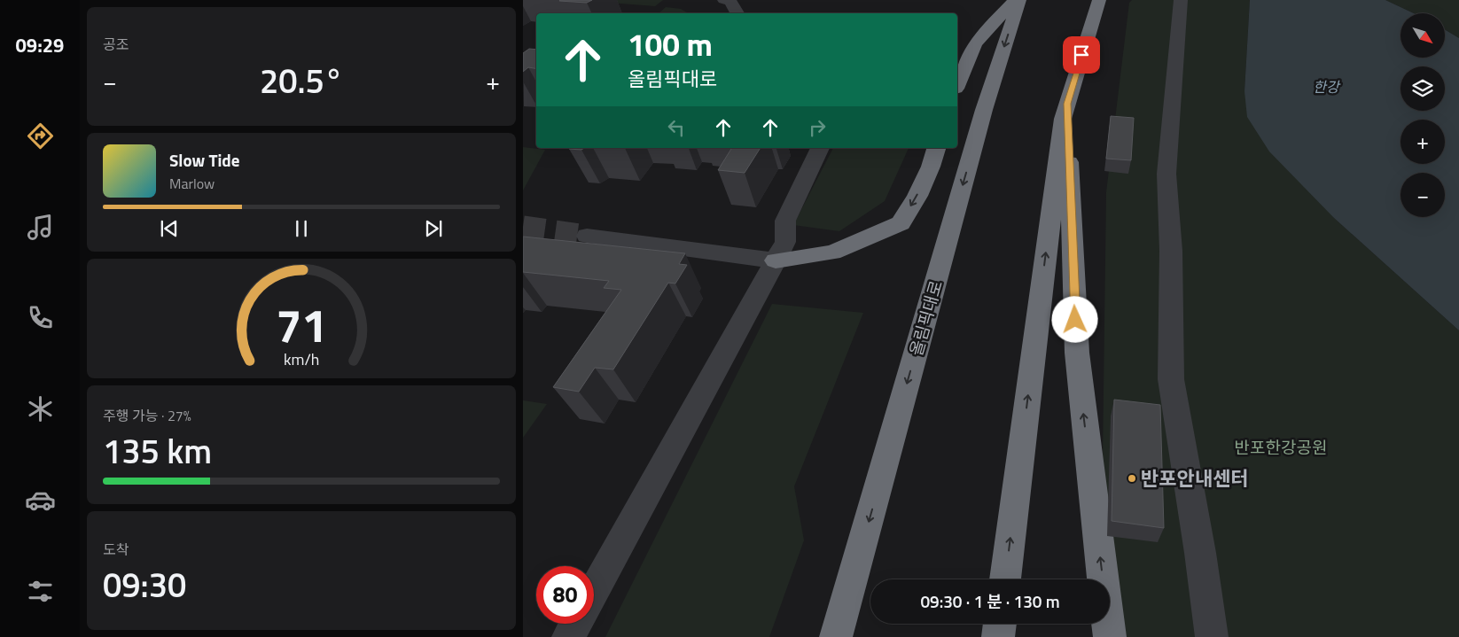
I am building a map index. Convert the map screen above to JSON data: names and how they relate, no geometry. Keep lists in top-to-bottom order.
{
  "streets": {
    "highway": ["올림픽대로"]
  },
  "water": ["한강"],
  "parks": ["반포한강공원"],
  "places": ["반포안내센터"],
  "north": "bottom right",
  "page": {
    "tabs": "09:29",
    "tile": [
      "공조",
      ["주행 가능 · 27%", "135 km"],
      ["도착", "09:30"]
    ],
    "map_buttons": ["+", "−"],
    "turn": ["100 m", "올림픽대로"],
    "heat": ["−", "20.5°", "+"],
    "song": ["Slow Tide", "Marlow"],
    "limit": "80",
    "trip": "09:30 · 1 분 · 130 m",
    "gauge": ["71", "km/h"]
  }
}
